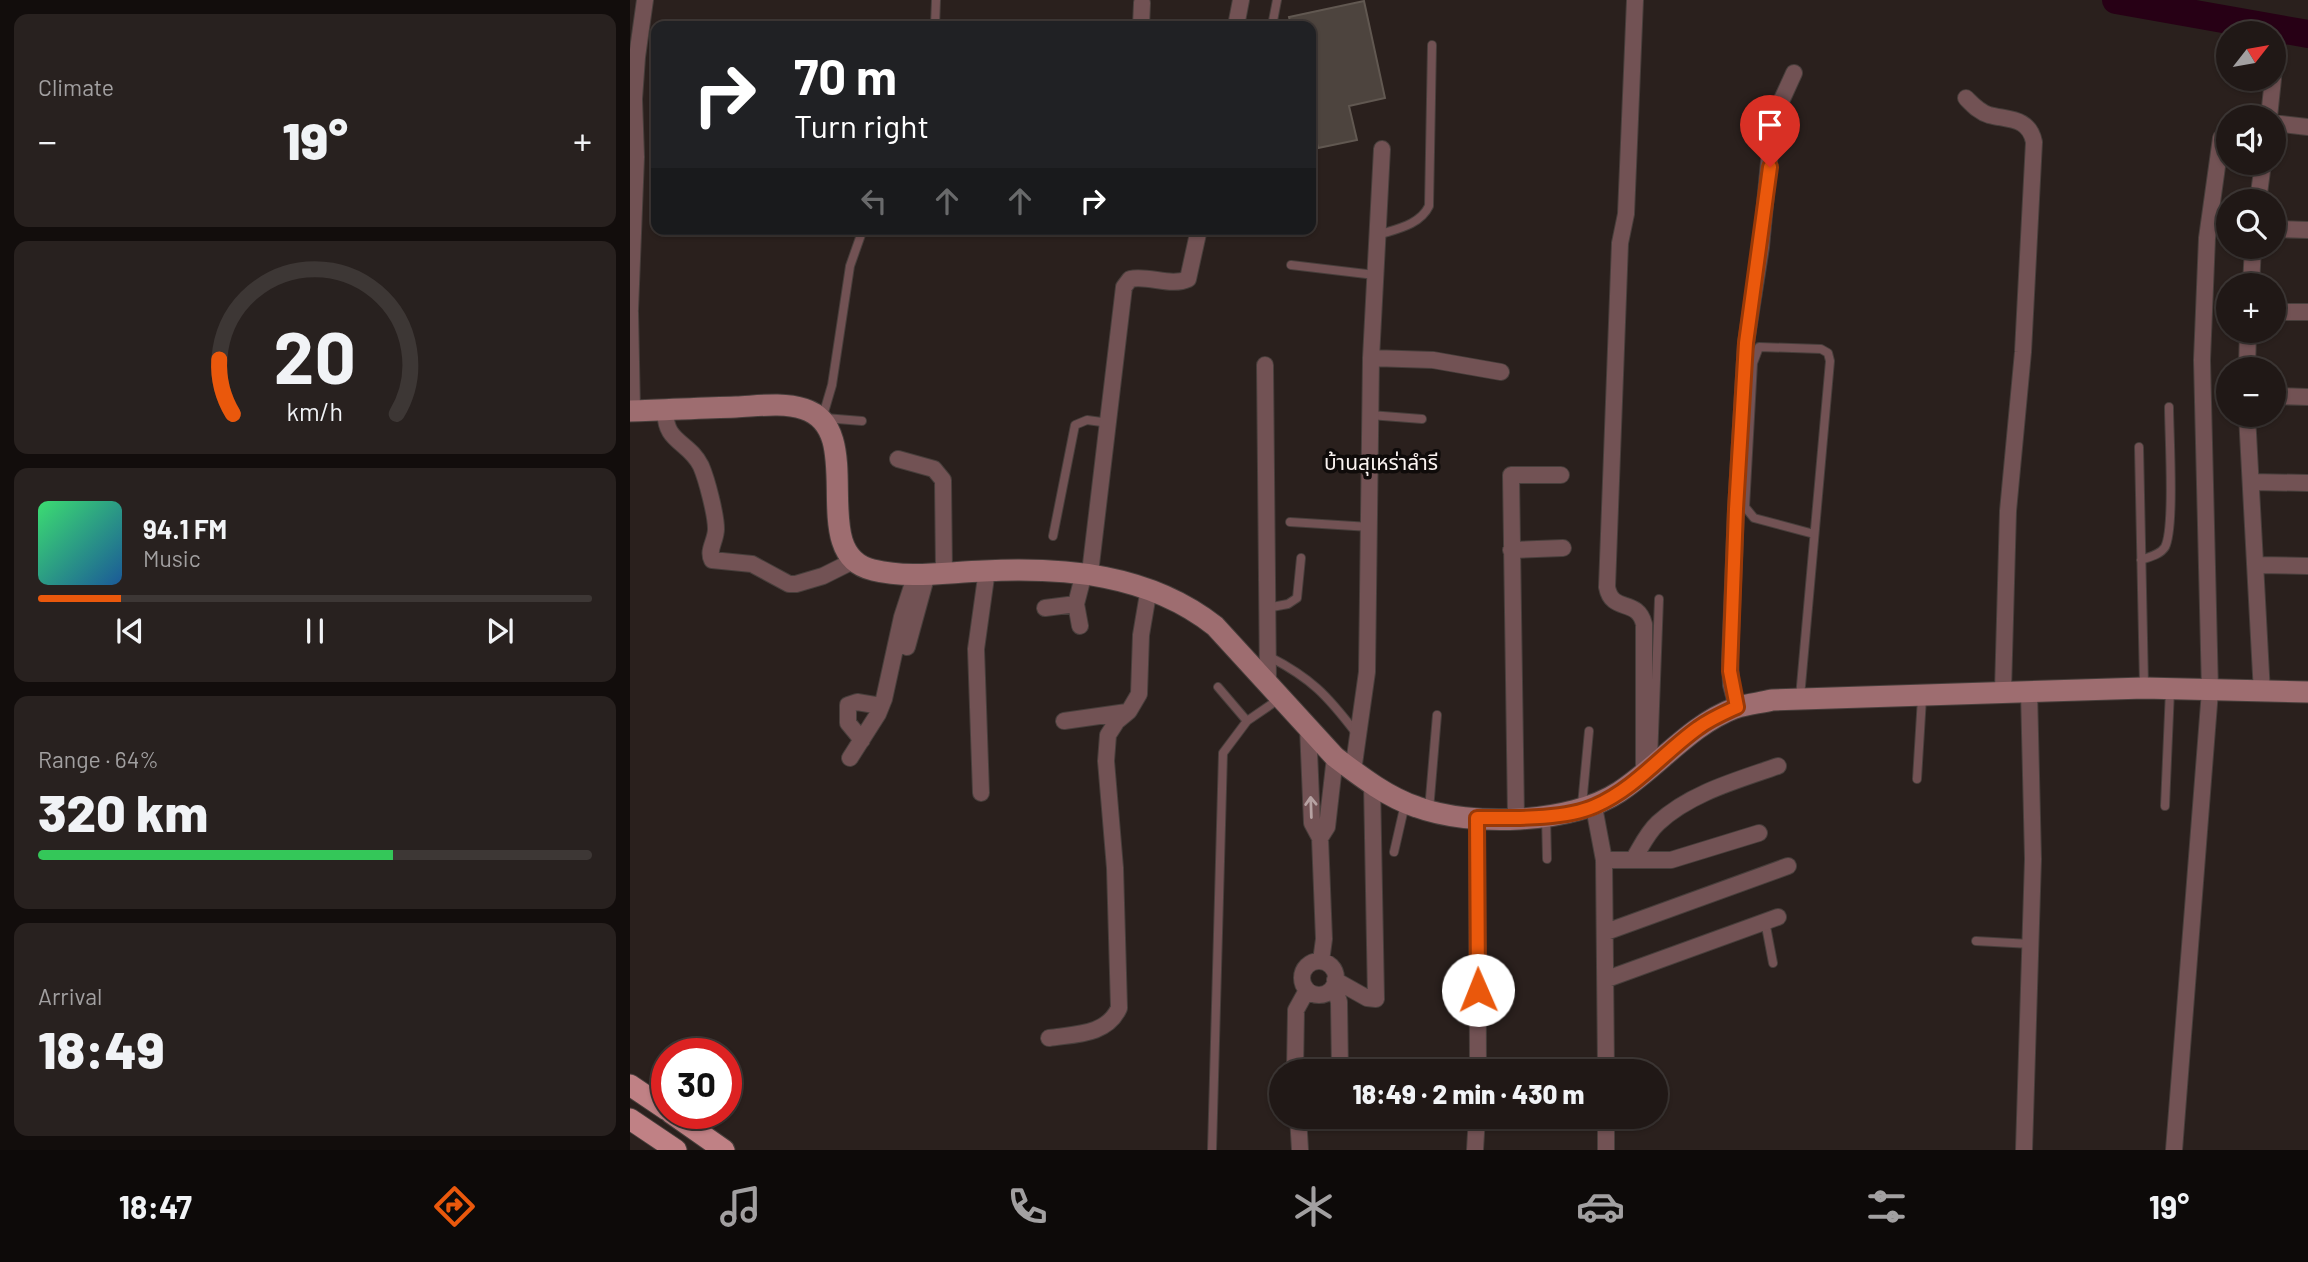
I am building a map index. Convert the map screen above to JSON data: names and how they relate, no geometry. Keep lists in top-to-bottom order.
{
  "districts": ["บ้านสุเหร่าลำรี"],
  "north": "top right",
  "page": {
    "tile": [
      "Climate",
      ["Range · 64%", "320 km"],
      ["Arrival", "18:49"]
    ],
    "map_buttons": ["+", "−"],
    "turn": ["70 m", "Turn right"],
    "heat": ["−", "19°", "+"],
    "song": ["94.1 FM", "Music"],
    "limit": "30",
    "trip": "18:49 · 2 min · 430 m",
    "tabs": ["18:47", "19°"],
    "gauge": ["20", "km/h"]
  }
}
